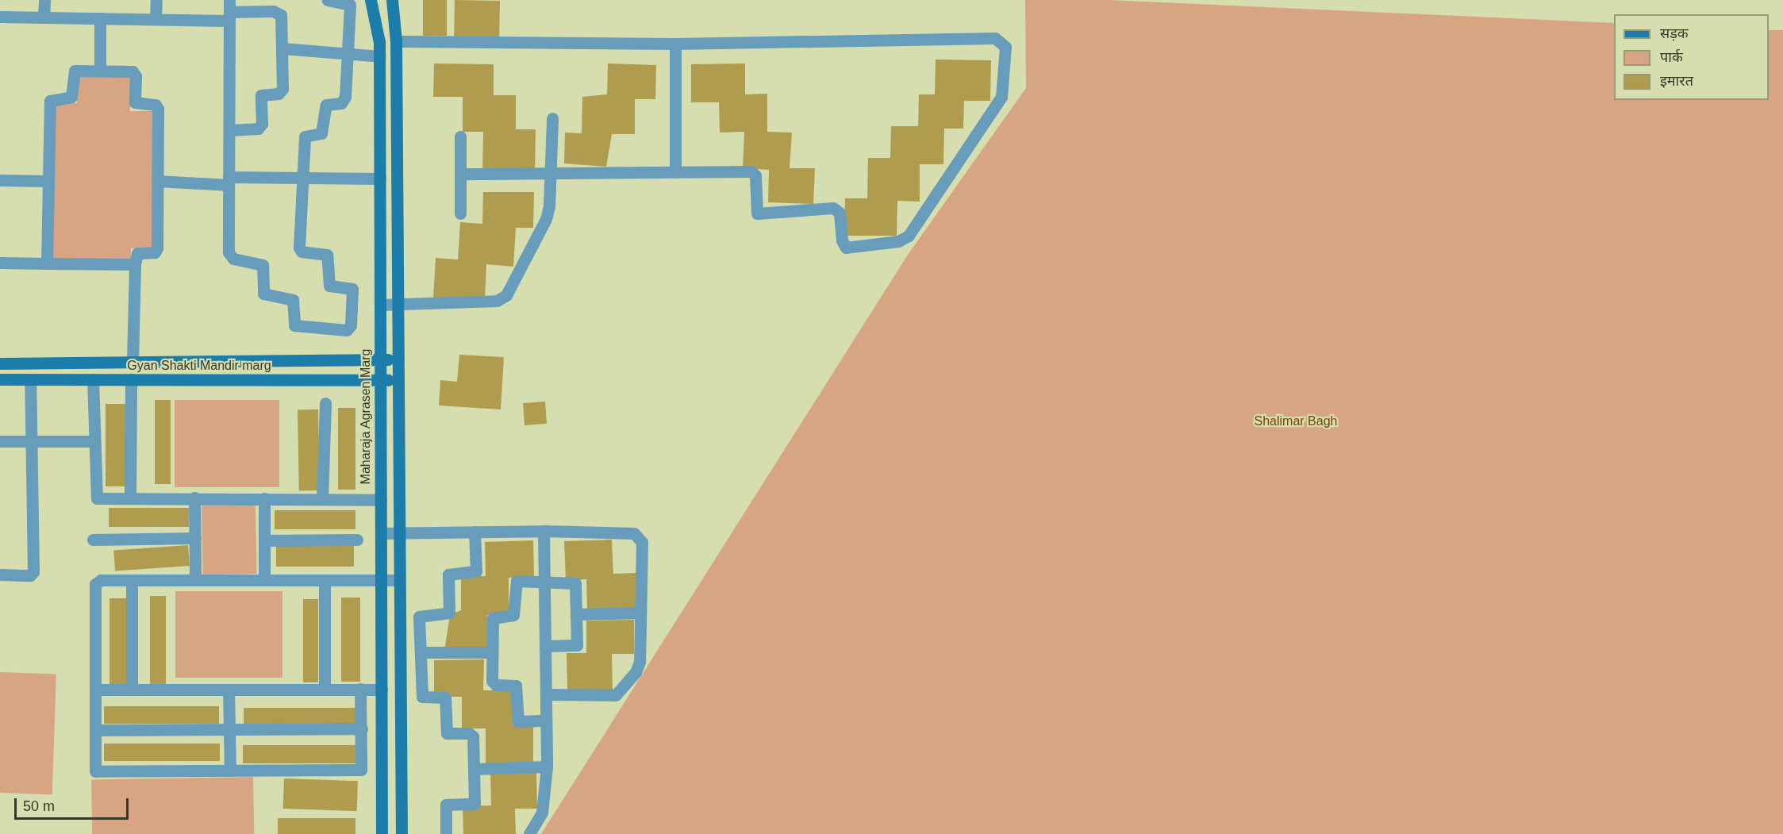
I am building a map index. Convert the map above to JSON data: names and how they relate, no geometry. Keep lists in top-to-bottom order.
{
  "streets": {
    "street": ["Gyan Shakti Mandir marg", "Maharaja Agrasen Marg"]
  },
  "crossings": [
    ["Gyan Shakti Mandir marg", "Maharaja Agrasen Marg"]
  ],
  "parks": ["Shalimar Bagh"],
  "legend": ["सड़क", "पार्क", "इमारत"],
  "scale_bar": "50 m"
}
